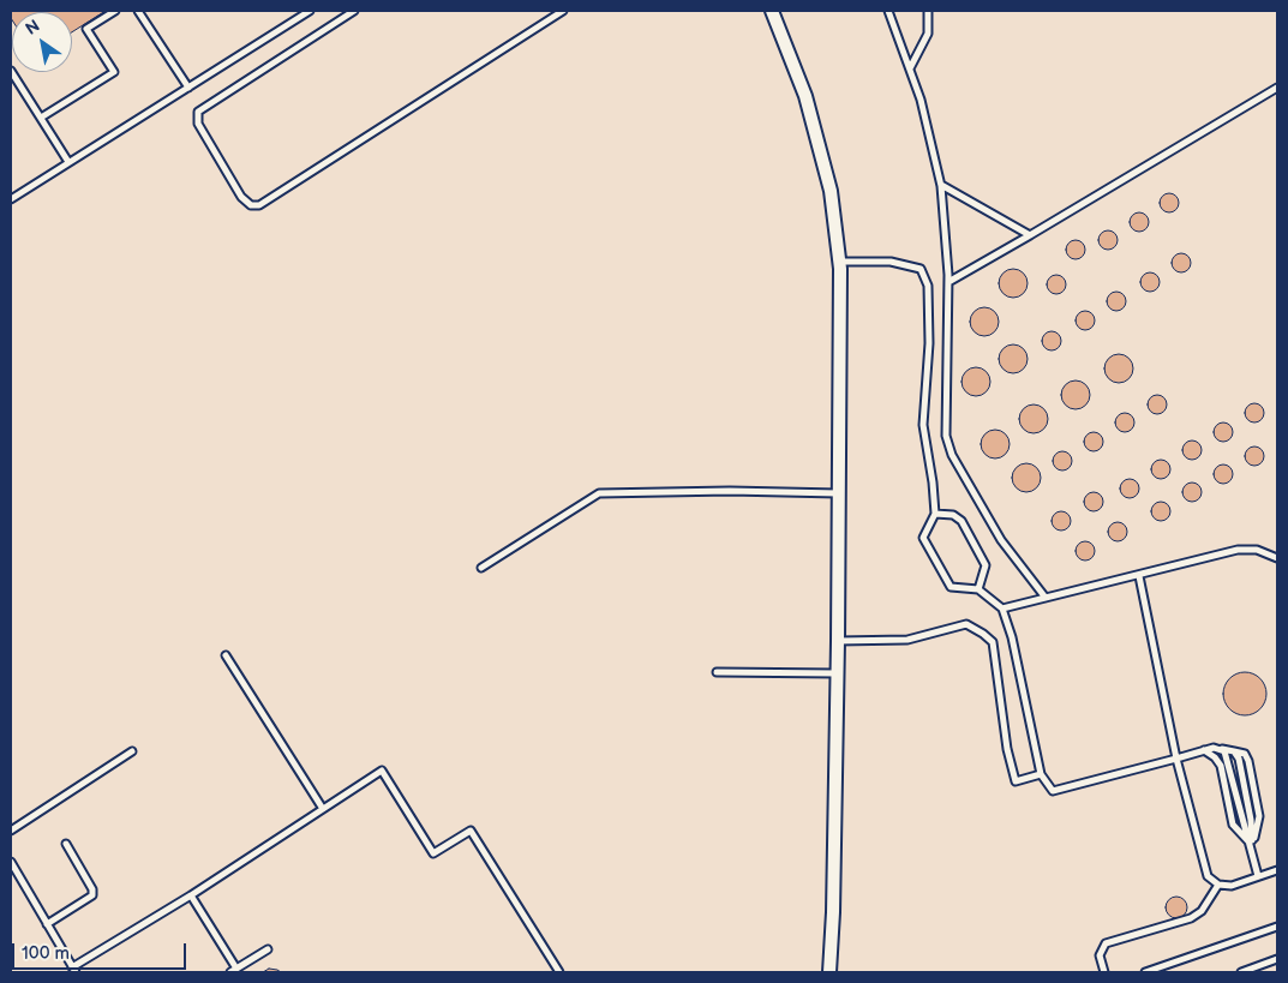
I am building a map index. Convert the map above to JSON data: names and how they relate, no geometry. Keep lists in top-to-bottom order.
{
  "scale_bar": "100 m",
  "north": "top left"
}
